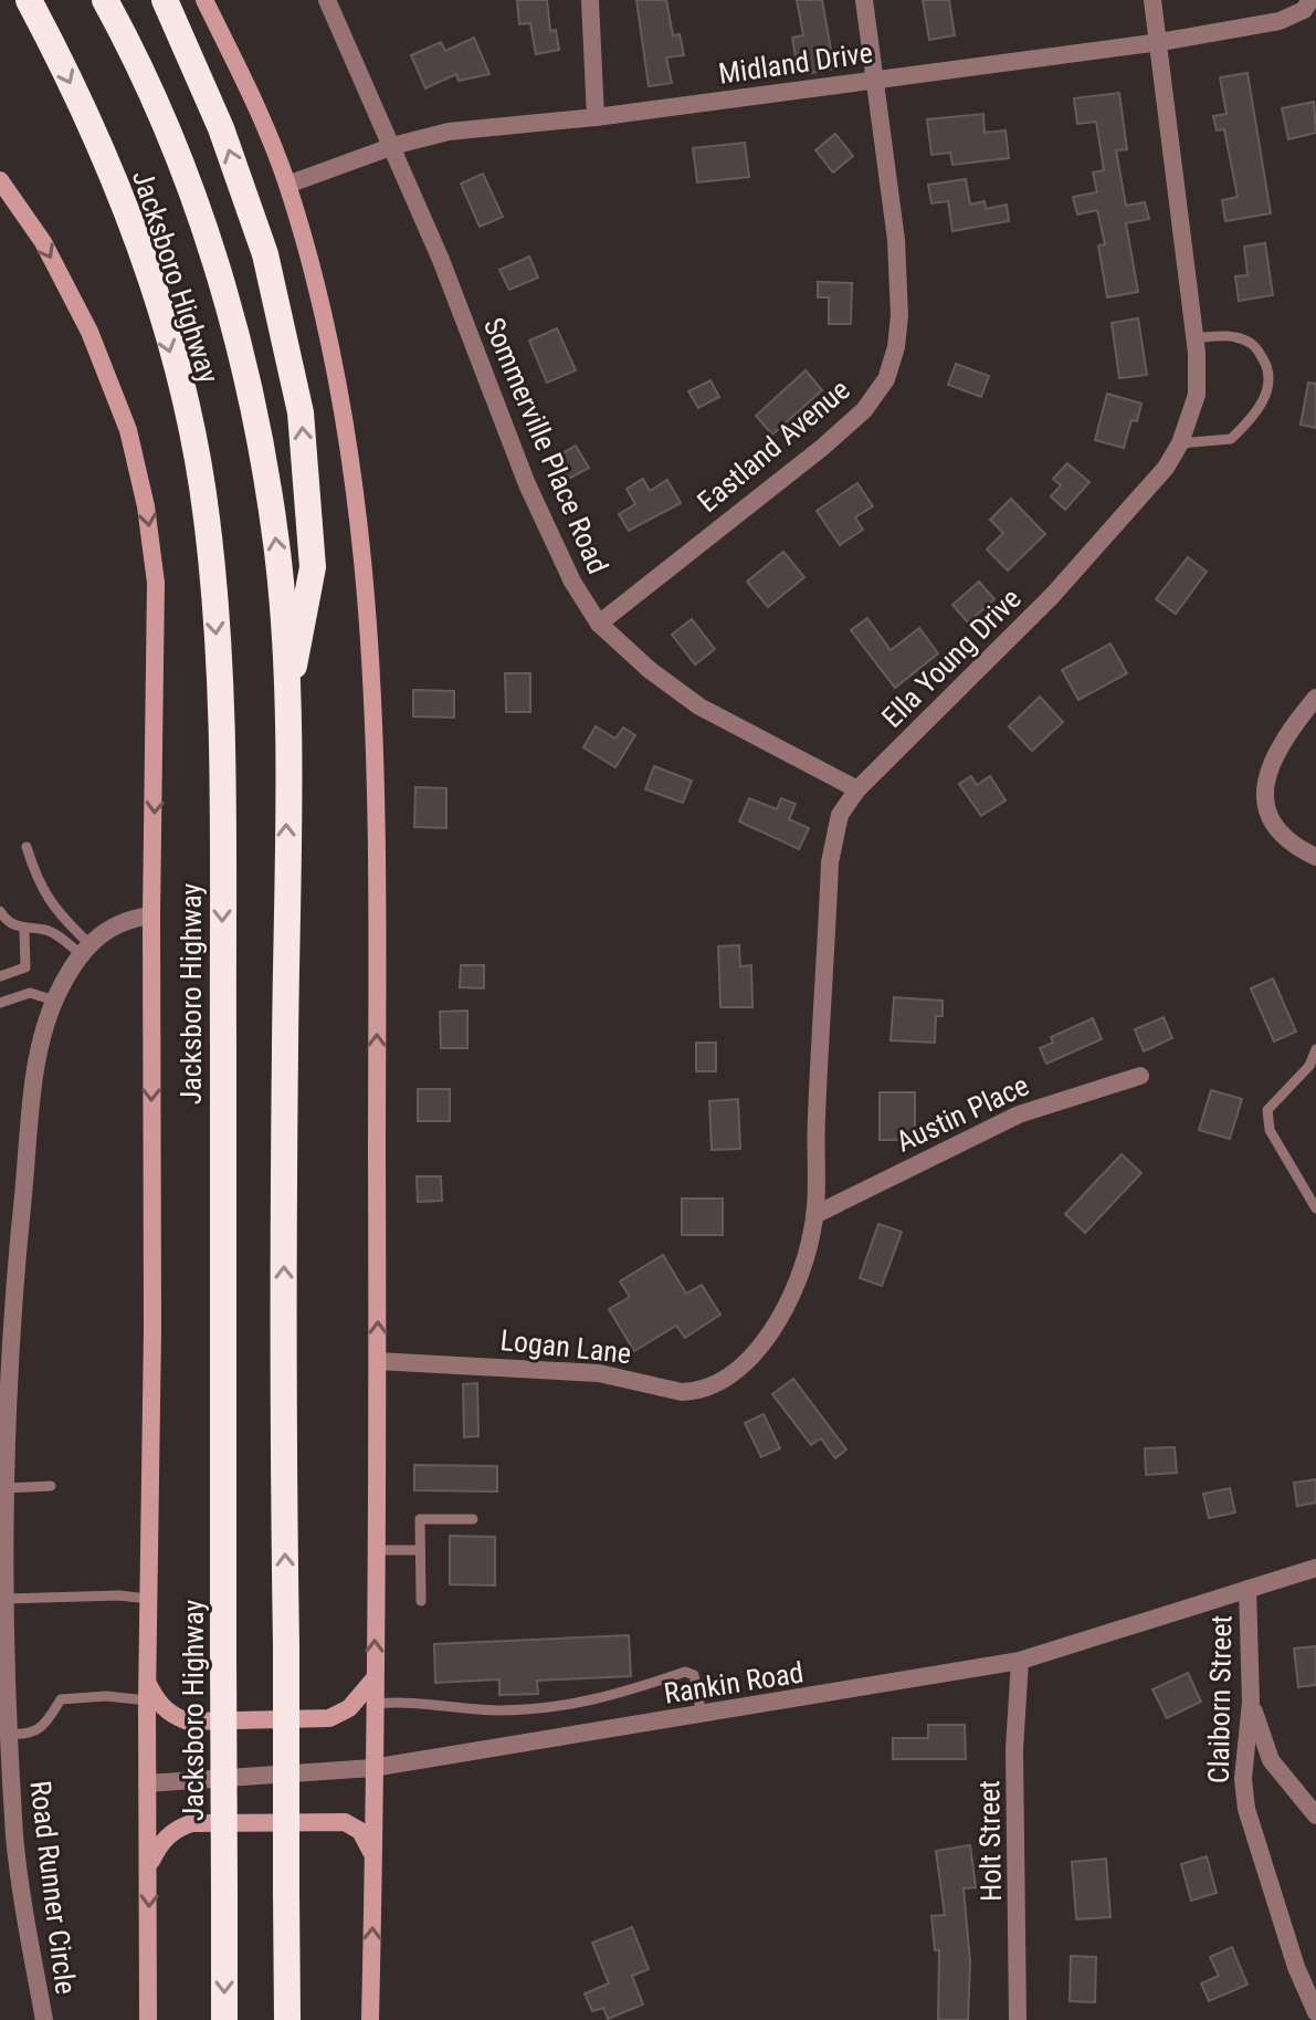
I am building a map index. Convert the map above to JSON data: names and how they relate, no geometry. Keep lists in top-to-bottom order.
{
  "streets": {
    "highway": ["Jacksboro Highway"],
    "street": [
      "Midland Drive",
      "Sommerville Place Road",
      "Eastland Avenue",
      "Ella Young Drive",
      "Austin Place",
      "Logan Lane",
      "Rankin Road",
      "Claiborn Street",
      "Holt Street",
      "Road Runner Circle"
    ]
  },
  "crossings": [
    ["Midland Drive", "Sommerville Place Road"],
    ["Midland Drive", "Eastland Avenue"],
    ["Midland Drive", "Ella Young Drive"],
    ["Jacksboro Highway", "Rankin Road"],
    ["Jacksboro Highway", "Road Runner Circle"],
    ["Sommerville Place Road", "Eastland Avenue"],
    ["Sommerville Place Road", "Ella Young Drive"],
    ["Ella Young Drive", "Austin Place"],
    ["Ella Young Drive", "Logan Lane"],
    ["Rankin Road", "Claiborn Street"],
    ["Rankin Road", "Holt Street"]
  ]
}
